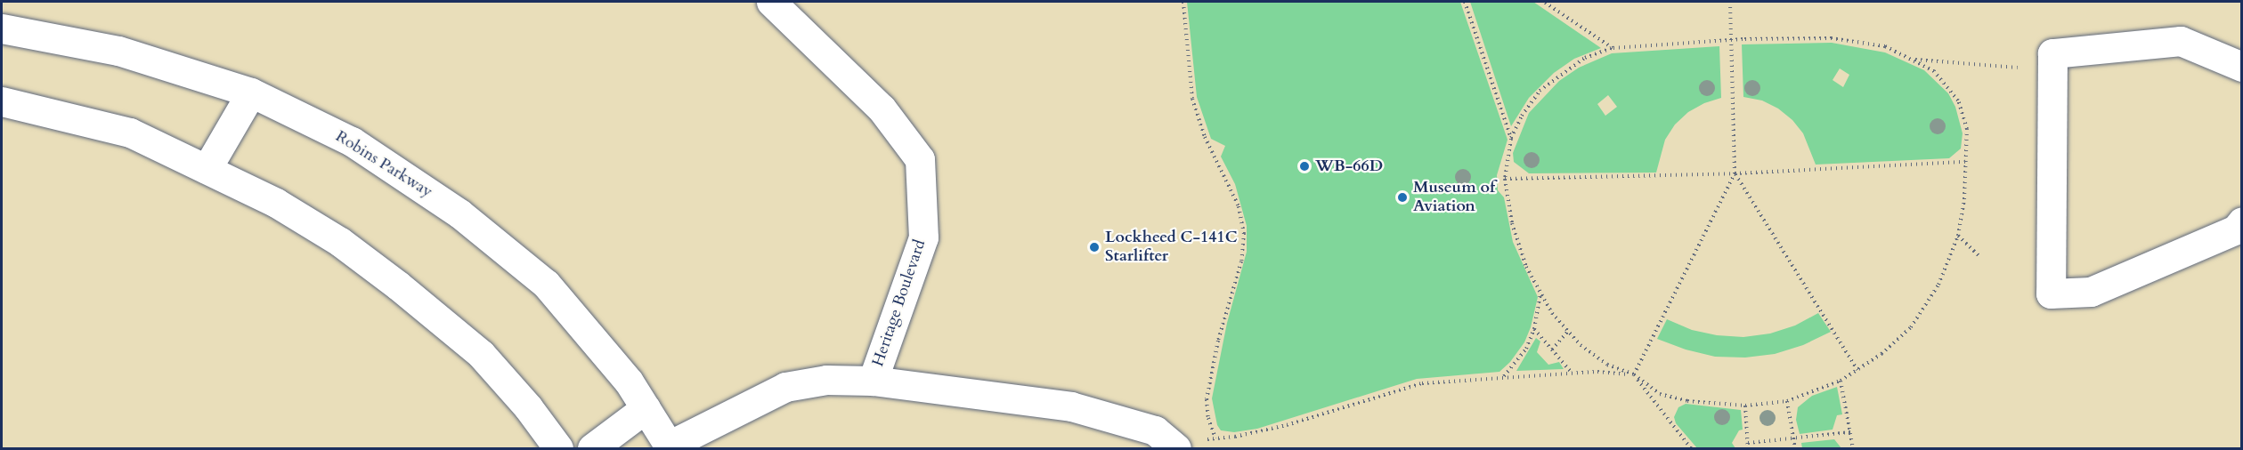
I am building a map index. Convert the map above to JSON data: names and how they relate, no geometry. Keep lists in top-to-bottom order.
{
  "streets": {
    "street": ["Robins Parkway", "Heritage Boulevard"]
  },
  "places": ["WB-66D", "Museum of Aviation", "Lockheed C-141C Starlifter"]
}
